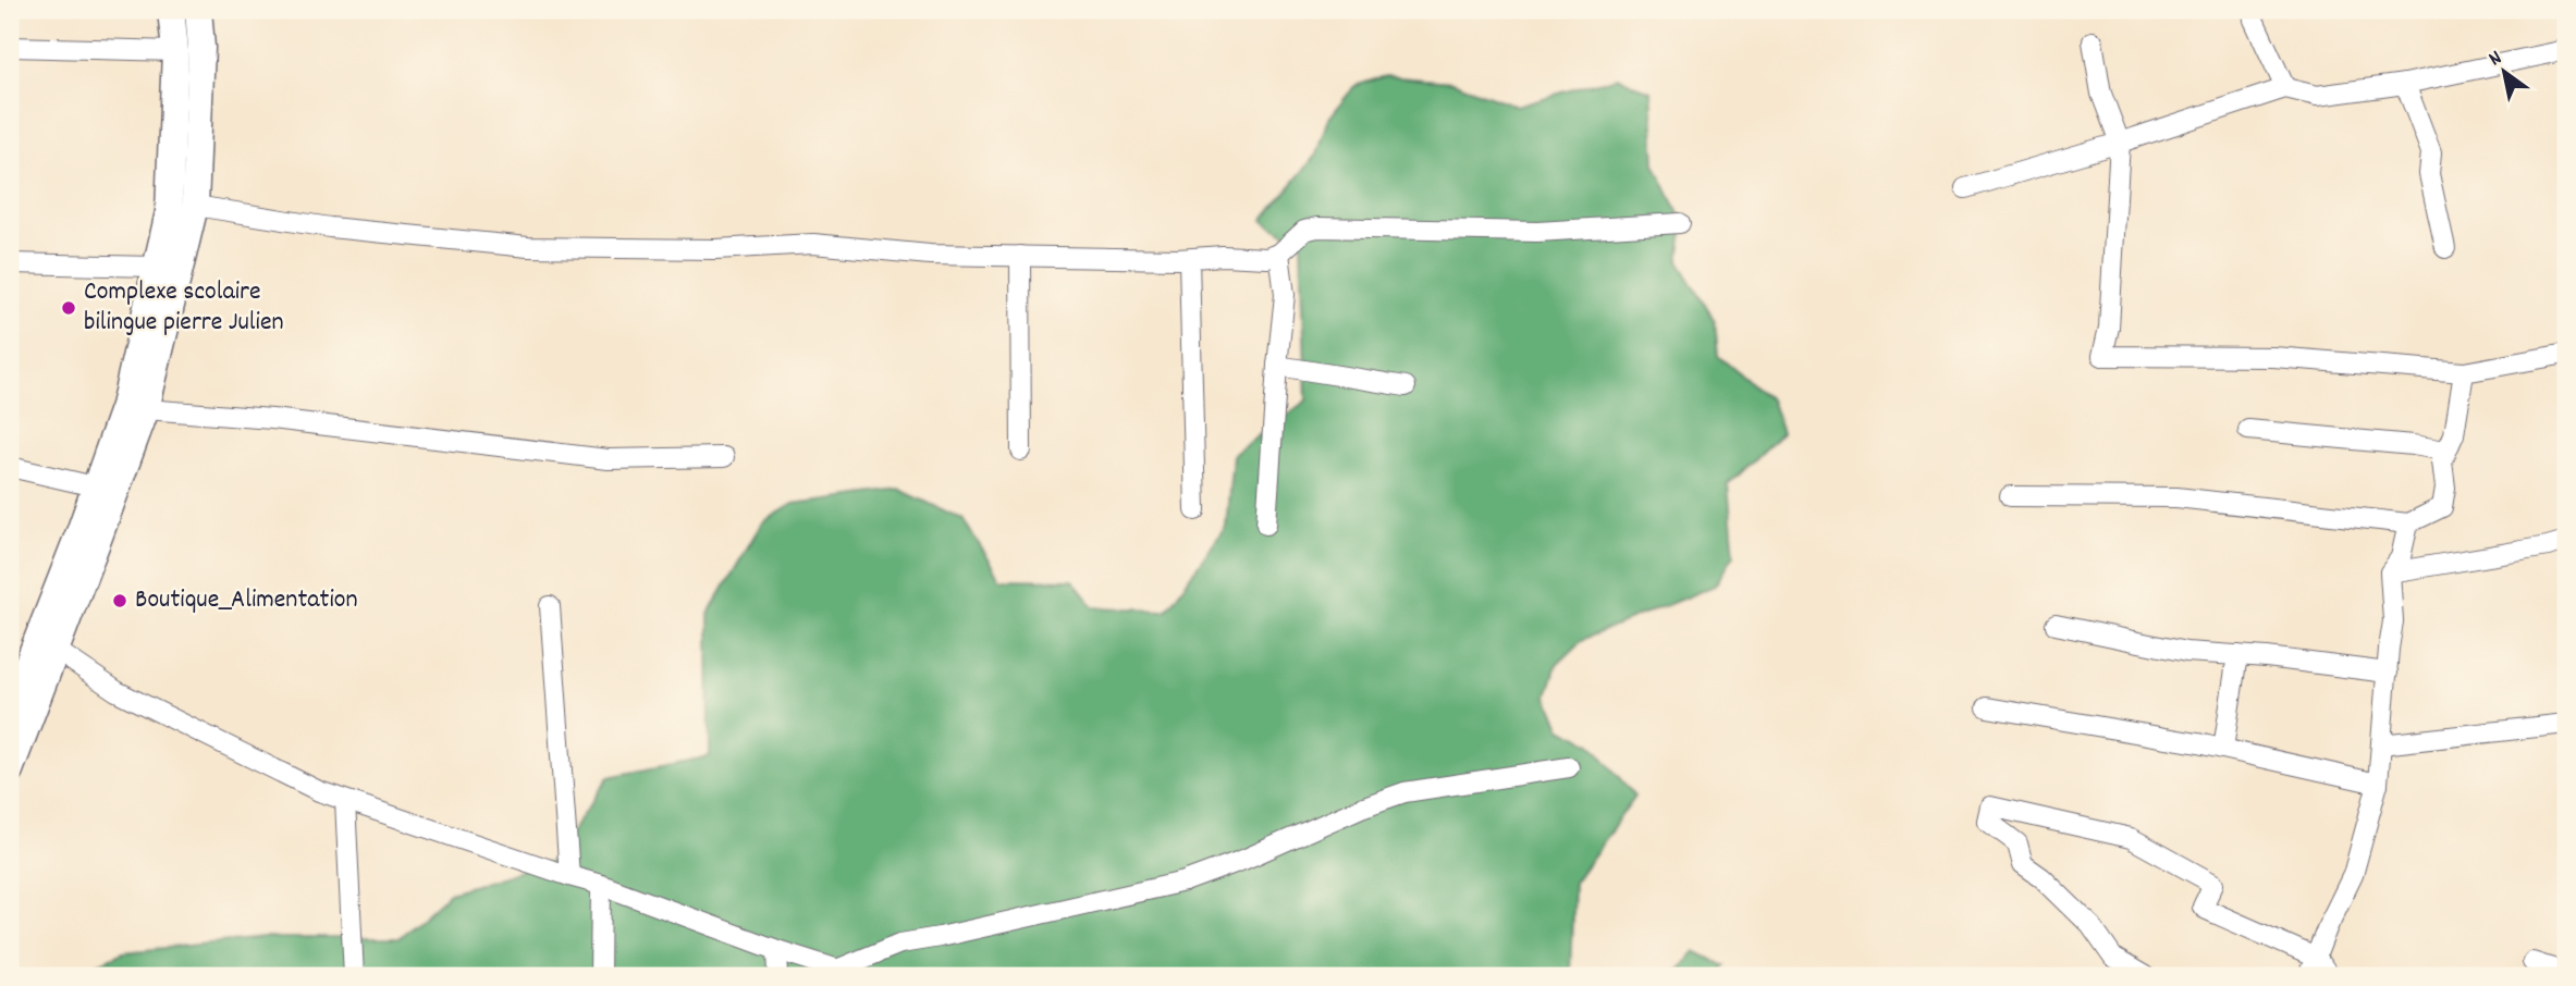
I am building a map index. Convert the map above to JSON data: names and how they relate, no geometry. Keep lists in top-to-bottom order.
{
  "places": ["Complexe scolaire bilingue pierre Julien", "Boutique_Alimentation"],
  "north": "top left"
}
